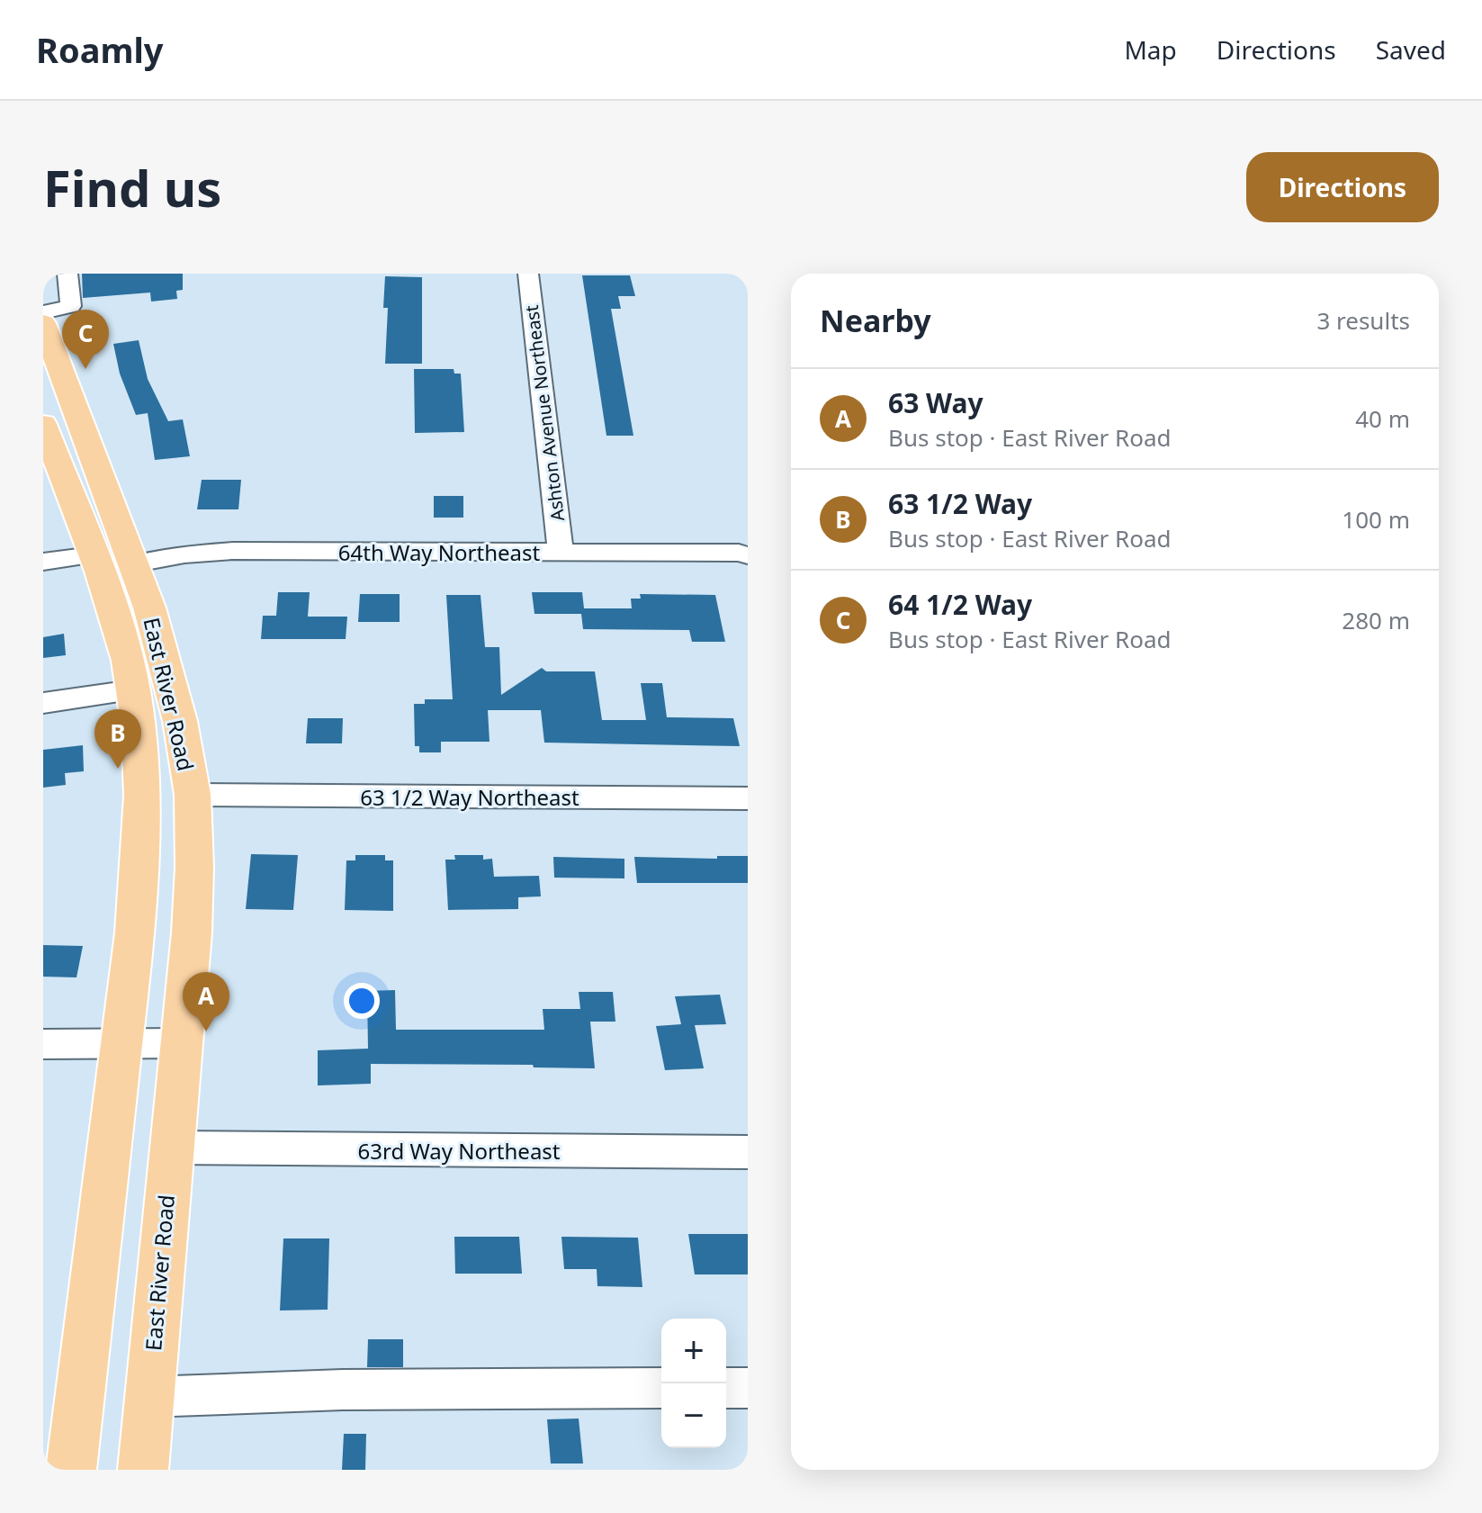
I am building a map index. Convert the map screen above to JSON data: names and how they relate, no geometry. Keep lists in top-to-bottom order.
{
  "streets": {
    "main road": ["East River Road"],
    "street": [
      "Ashton Avenue Northeast",
      "64th Way Northeast",
      "63 1/2 Way Northeast",
      "63rd Way Northeast"
    ]
  },
  "crossings": [
    ["Ashton Avenue Northeast", "64th Way Northeast"],
    ["64th Way Northeast", "East River Road"],
    ["East River Road", "63 1/2 Way Northeast"],
    ["East River Road", "63rd Way Northeast"]
  ],
  "page": {
    "header": "Roamly",
    "nav": ["Map", "Directions", "Saved"],
    "buttons": "Directions",
    "title": "Find us",
    "heading": ["Nearby", "3 results"],
    "pins": ["C", "B", "A"],
    "list": [
      {
        "mark": "A",
        "name": "63 Way",
        "note": "Bus stop · East River Road",
        "value": "40 m"
      },
      {
        "mark": "B",
        "name": "63 1/2 Way",
        "note": "Bus stop · East River Road",
        "value": "100 m"
      },
      {
        "mark": "C",
        "name": "64 1/2 Way",
        "note": "Bus stop · East River Road",
        "value": "280 m"
      }
    ],
    "map_buttons": ["+", "−"]
  }
}
